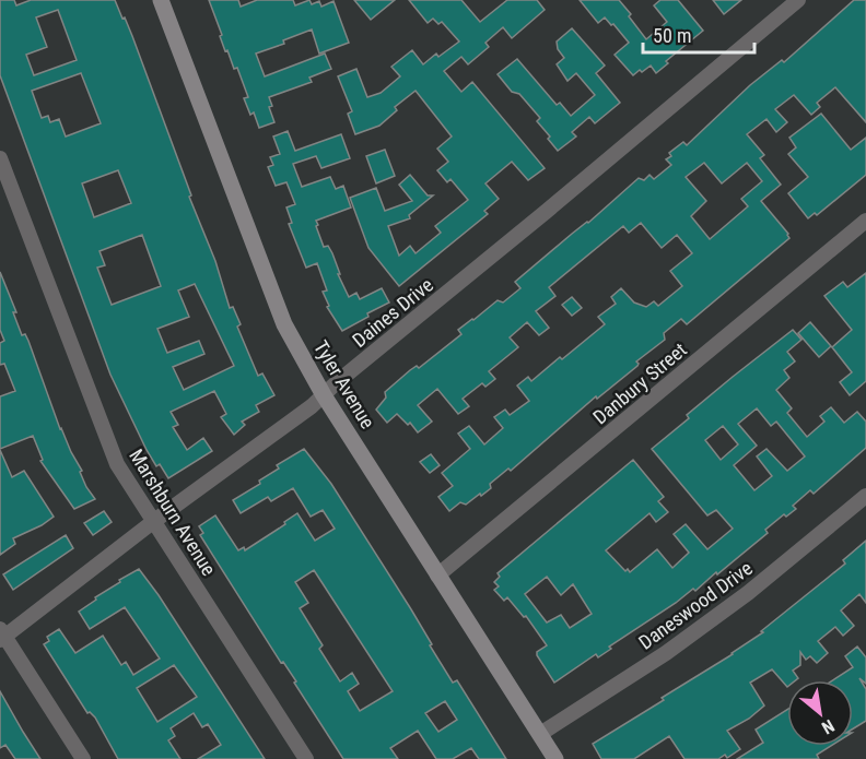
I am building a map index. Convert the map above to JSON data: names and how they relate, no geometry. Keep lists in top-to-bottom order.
{
  "streets": {
    "street": [
      "Daines Drive",
      "Danbury Street",
      "Tyler Avenue",
      "Marshburn Avenue",
      "Daneswood Drive"
    ]
  },
  "crossings": [
    ["Daines Drive", "Tyler Avenue"],
    ["Daines Drive", "Marshburn Avenue"],
    ["Danbury Street", "Tyler Avenue"],
    ["Tyler Avenue", "Daneswood Drive"]
  ],
  "scale_bar": "50 m",
  "north": "bottom right"
}
